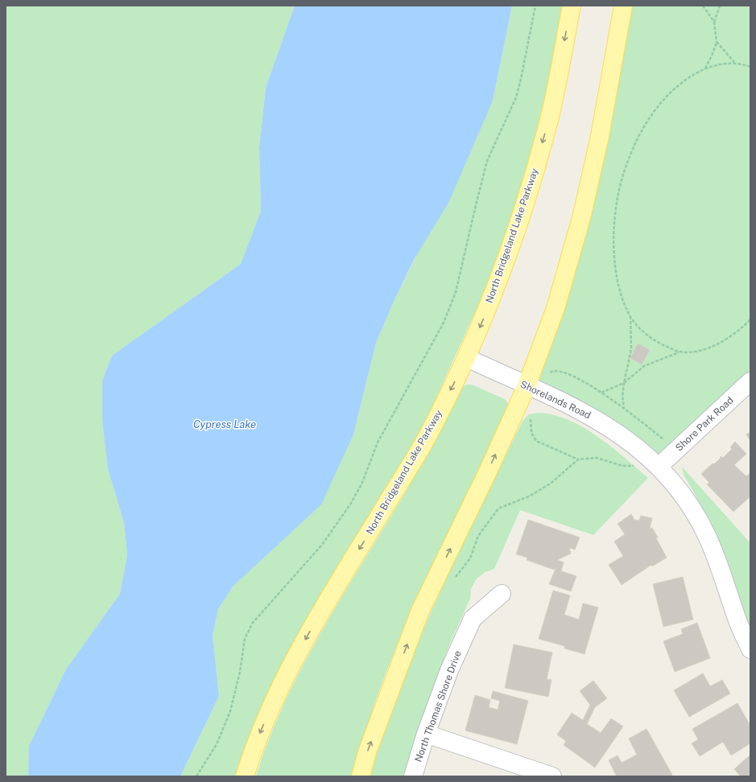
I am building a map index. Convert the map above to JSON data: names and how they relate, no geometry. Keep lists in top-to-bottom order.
{
  "streets": {
    "main road": ["North Bridgeland Lake Parkway"],
    "street": ["Shorelands Road", "Shore Park Road", "North Thomas Shore Drive"]
  },
  "crossings": [
    ["North Bridgeland Lake Parkway", "Shorelands Road"],
    ["Shorelands Road", "Shore Park Road"]
  ],
  "water": ["Cypress Lake"]
}
